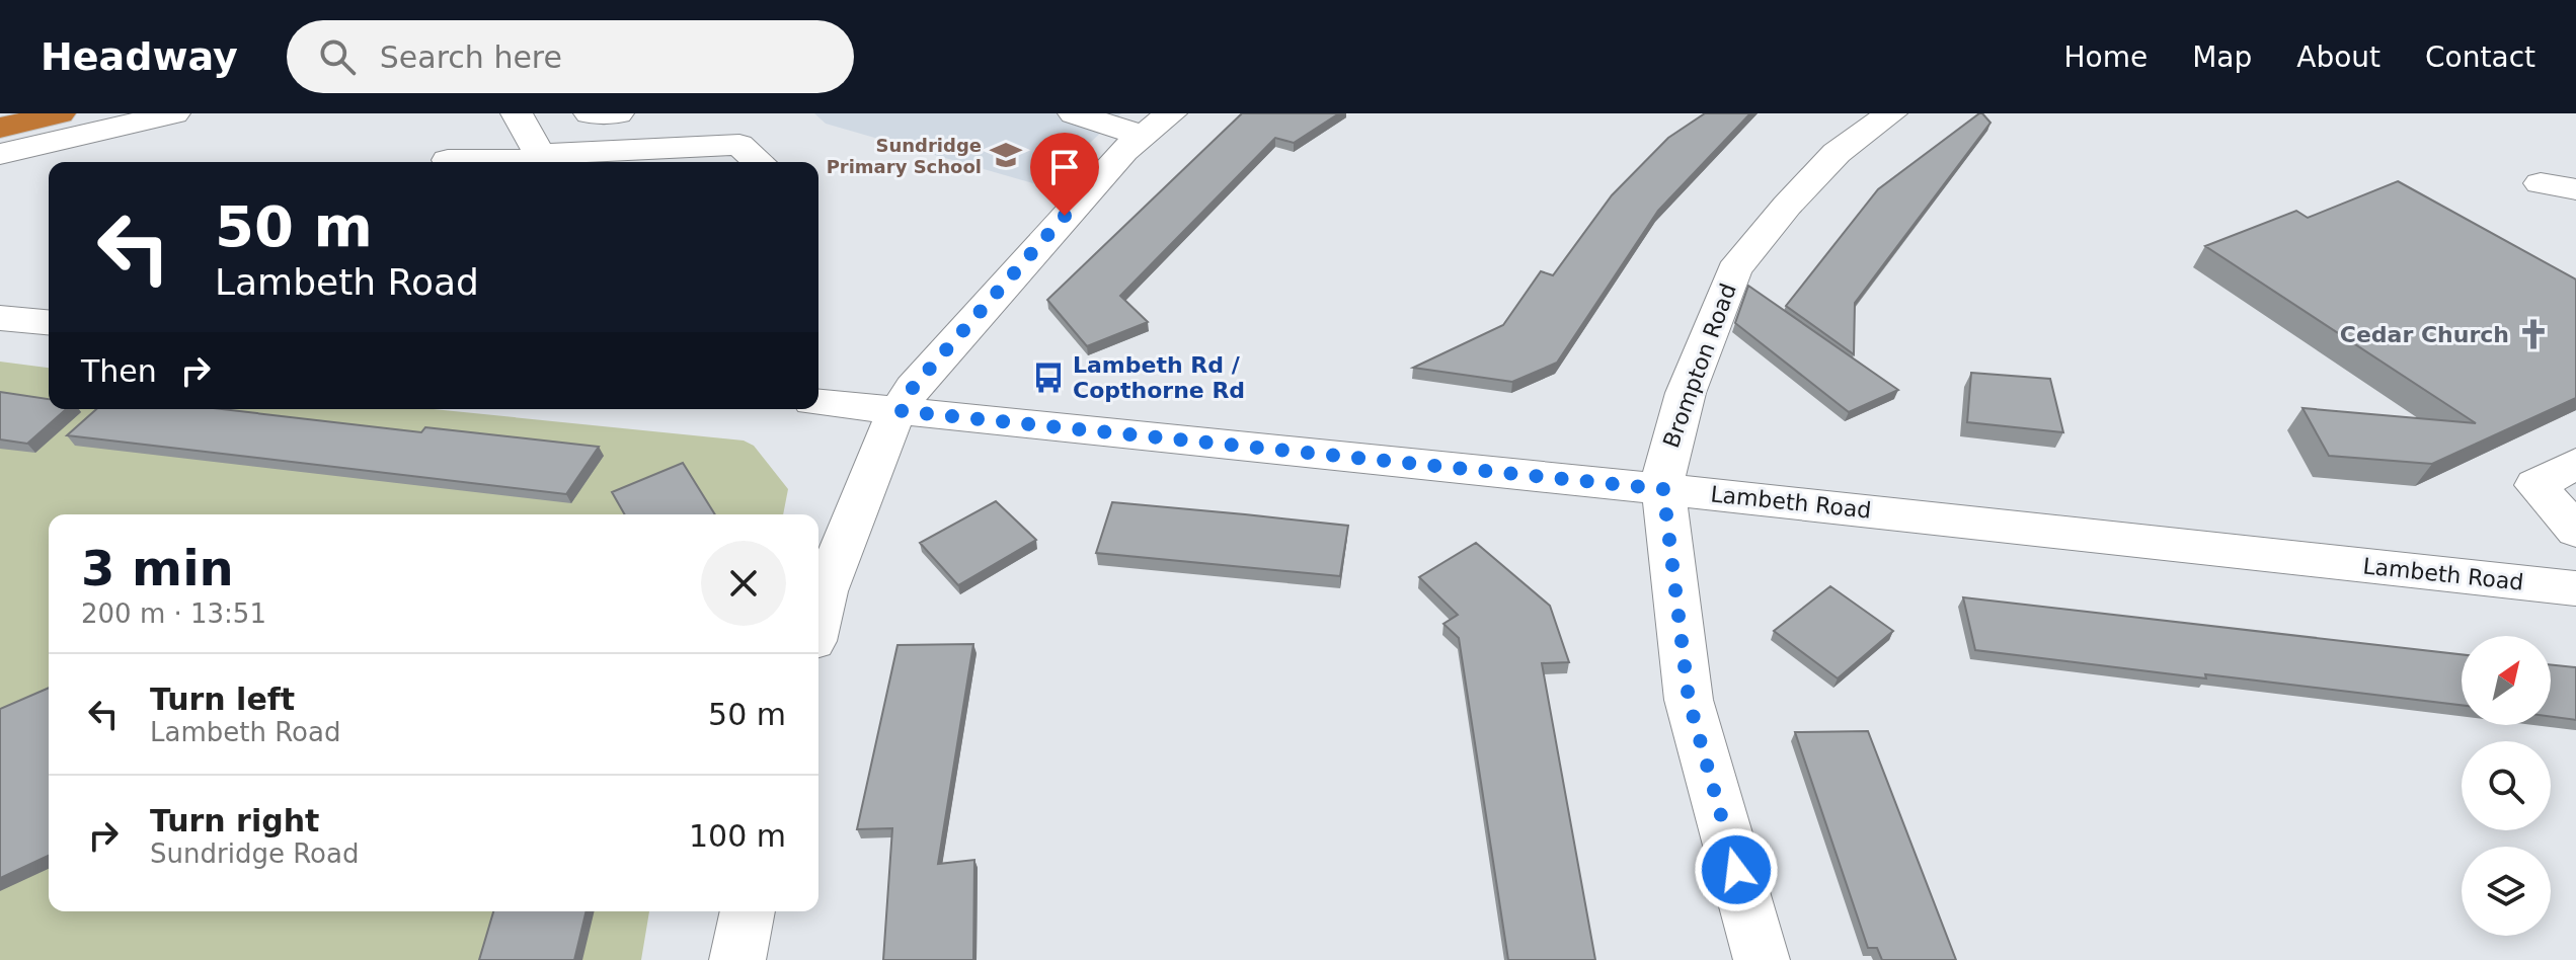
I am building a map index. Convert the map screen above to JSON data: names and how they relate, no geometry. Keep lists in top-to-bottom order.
{
  "streets": {
    "street": ["Brompton Road", "Lambeth Road"]
  },
  "crossings": [
    ["Brompton Road", "Lambeth Road"]
  ],
  "places": {
    "school or university": ["Sundridge Primary School"],
    "church": ["Cedar Church"],
    "bus stop": ["Lambeth Rd / Copthorne Rd"]
  },
  "north": "top right",
  "page": {
    "header": "Headway",
    "search": "Search here",
    "nav": [
      "Home",
      "Map",
      "About",
      "Contact"
    ],
    "turn": ["50 m", "Lambeth Road"],
    "then": "Then",
    "heading": ["3 min", "200 m · 13:51"],
    "list": [
      {
        "name": "Turn left",
        "note": "Lambeth Road",
        "value": "50 m"
      },
      {
        "name": "Turn right",
        "note": "Sundridge Road",
        "value": "100 m"
      }
    ]
  }
}
